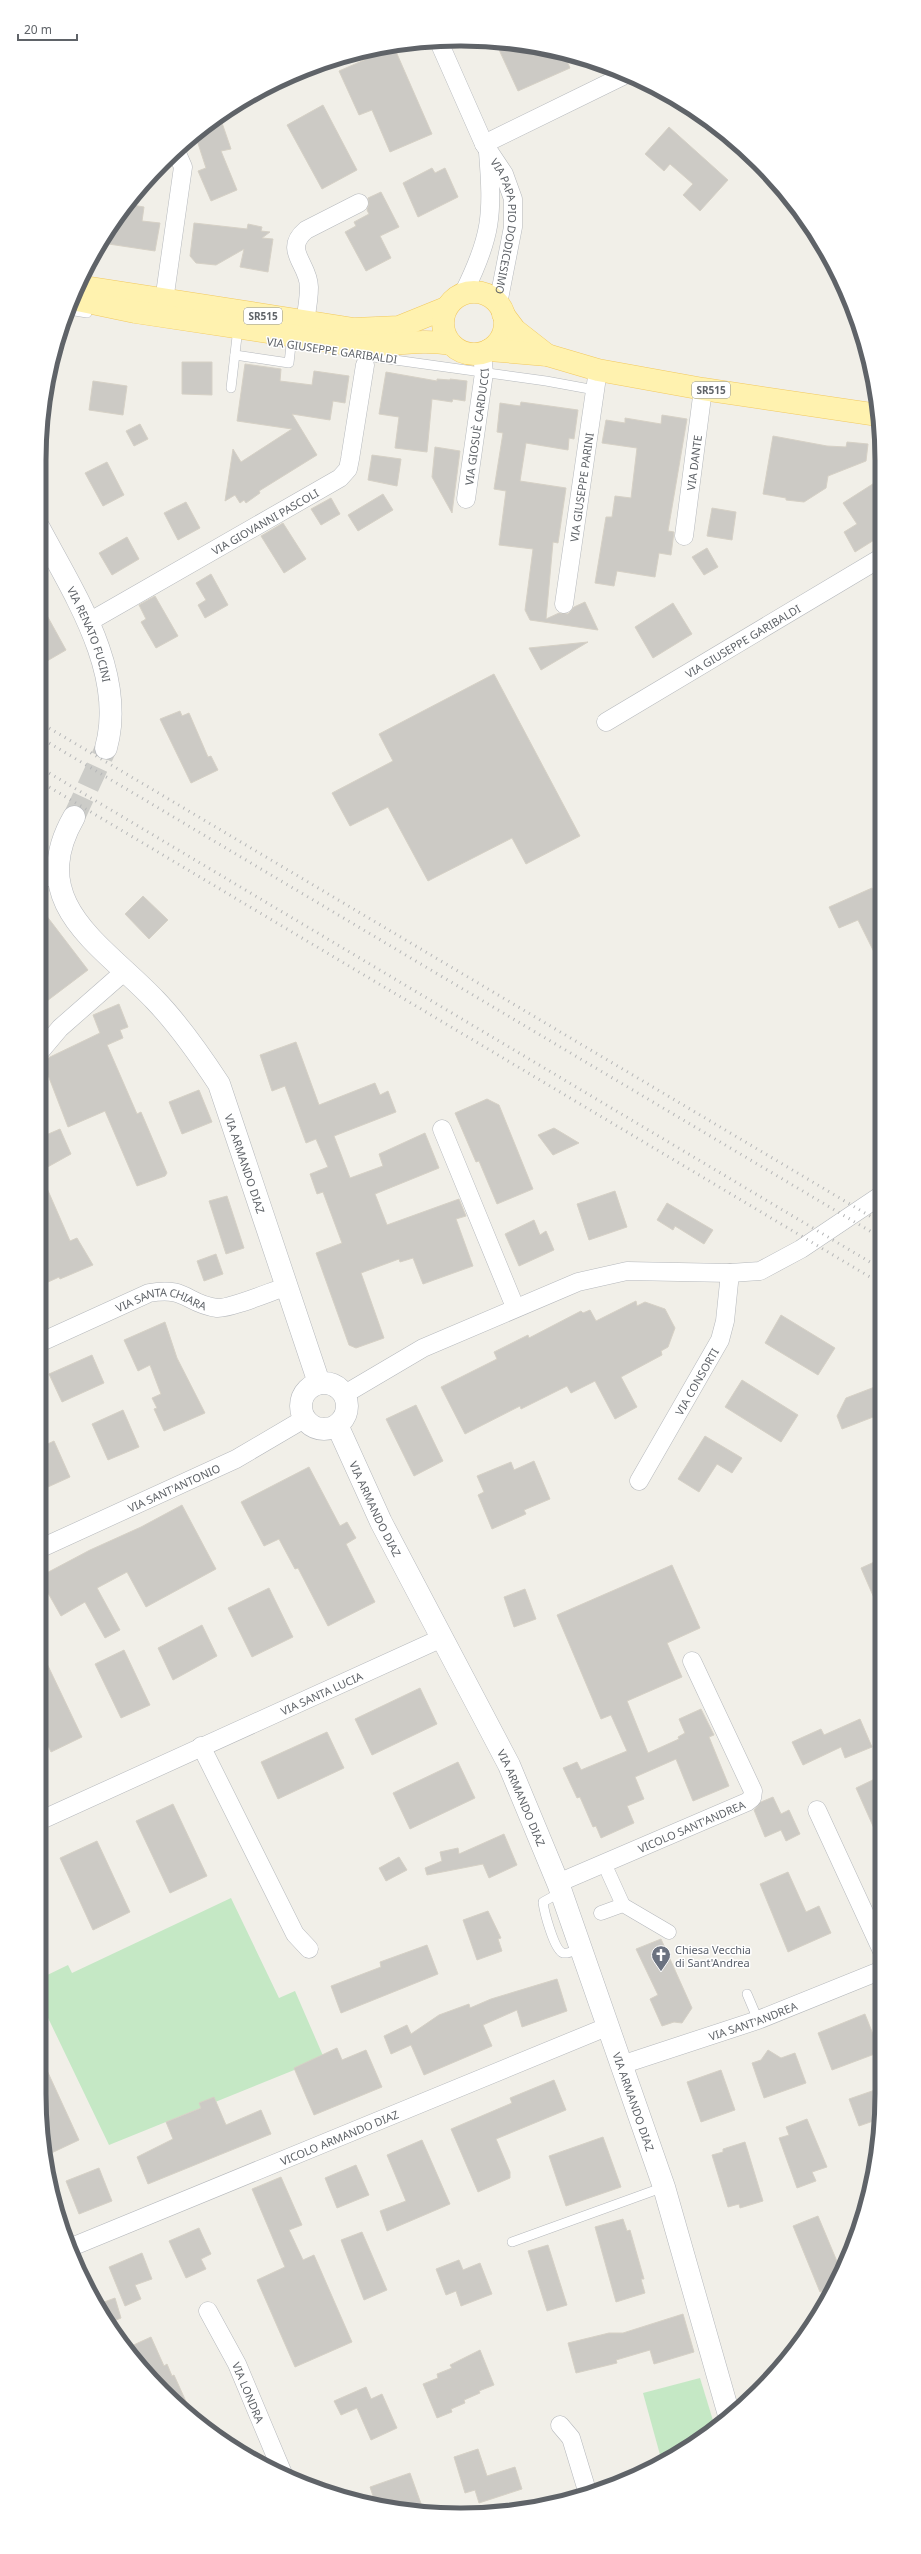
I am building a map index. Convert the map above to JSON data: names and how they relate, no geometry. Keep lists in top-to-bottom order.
{
  "streets": {
    "main road": ["SR515", "VIA GIUSEPPE GARIBALDI"],
    "street": [
      "VIA PAPA PIO DODICESIMO",
      "VIA GIOSUÈ CARDUCCI",
      "VIA DANTE",
      "VIA GIUSEPPE PARINI",
      "VIA GIOVANNI PASCOLI",
      "VIA RENATO FUCINI",
      "VIA ARMANDO DIAZ",
      "VIA SANTA CHIARA",
      "VIA CONSORTI",
      "VIA SANT'ANTONIO",
      "VIA SANTA LUCIA",
      "VICOLO SANT'ANDREA",
      "VIA SANT'ANDREA",
      "VICOLO ARMANDO DIAZ",
      "VIA LONDRA"
    ]
  },
  "crossings": [
    ["VIA PAPA PIO DODICESIMO", "VIA GIUSEPPE GARIBALDI"],
    ["VIA PAPA PIO DODICESIMO", "VIA GIOSUÈ CARDUCCI"],
    ["VIA GIUSEPPE GARIBALDI", "VIA GIOSUÈ CARDUCCI"],
    ["VIA GIUSEPPE GARIBALDI", "VIA DANTE"],
    ["VIA GIUSEPPE GARIBALDI", "VIA GIUSEPPE PARINI"],
    ["VIA GIUSEPPE GARIBALDI", "VIA GIOVANNI PASCOLI"],
    ["VIA GIOVANNI PASCOLI", "VIA RENATO FUCINI"],
    ["VIA ARMANDO DIAZ", "VIA SANTA CHIARA"],
    ["VIA ARMANDO DIAZ", "VIA SANT'ANTONIO"],
    ["VIA ARMANDO DIAZ", "VIA SANTA LUCIA"],
    ["VIA ARMANDO DIAZ", "VICOLO SANT'ANDREA"],
    ["VIA ARMANDO DIAZ", "VIA SANT'ANDREA"],
    ["VIA ARMANDO DIAZ", "VICOLO ARMANDO DIAZ"]
  ],
  "places": {
    "church": ["Chiesa Vecchia di Sant'Andrea"]
  },
  "scale_bar": "20 m"
}
